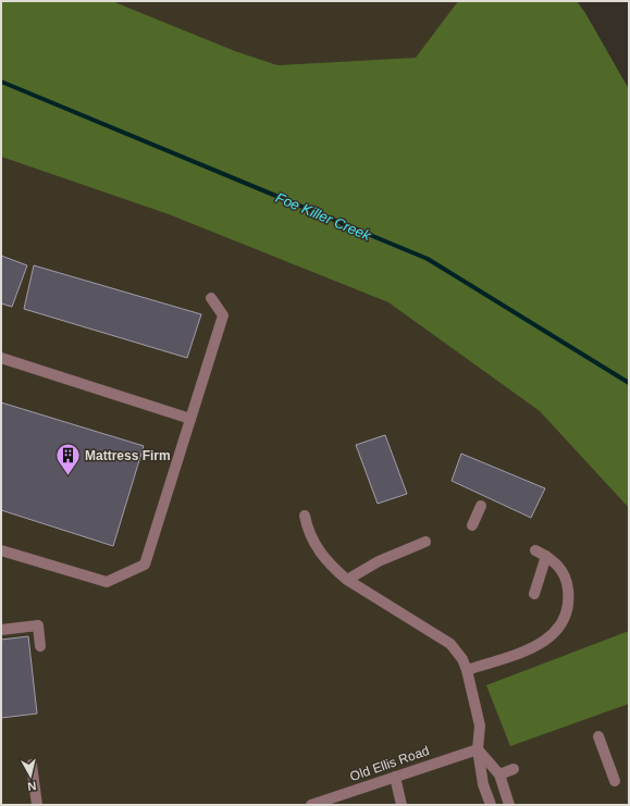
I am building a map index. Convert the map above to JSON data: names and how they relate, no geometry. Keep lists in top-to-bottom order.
{
  "streets": {
    "street": ["Old Ellis Road"]
  },
  "water": ["Foe Killer Creek"],
  "places": {
    "building": ["Mattress Firm"]
  },
  "north": "bottom"
}
